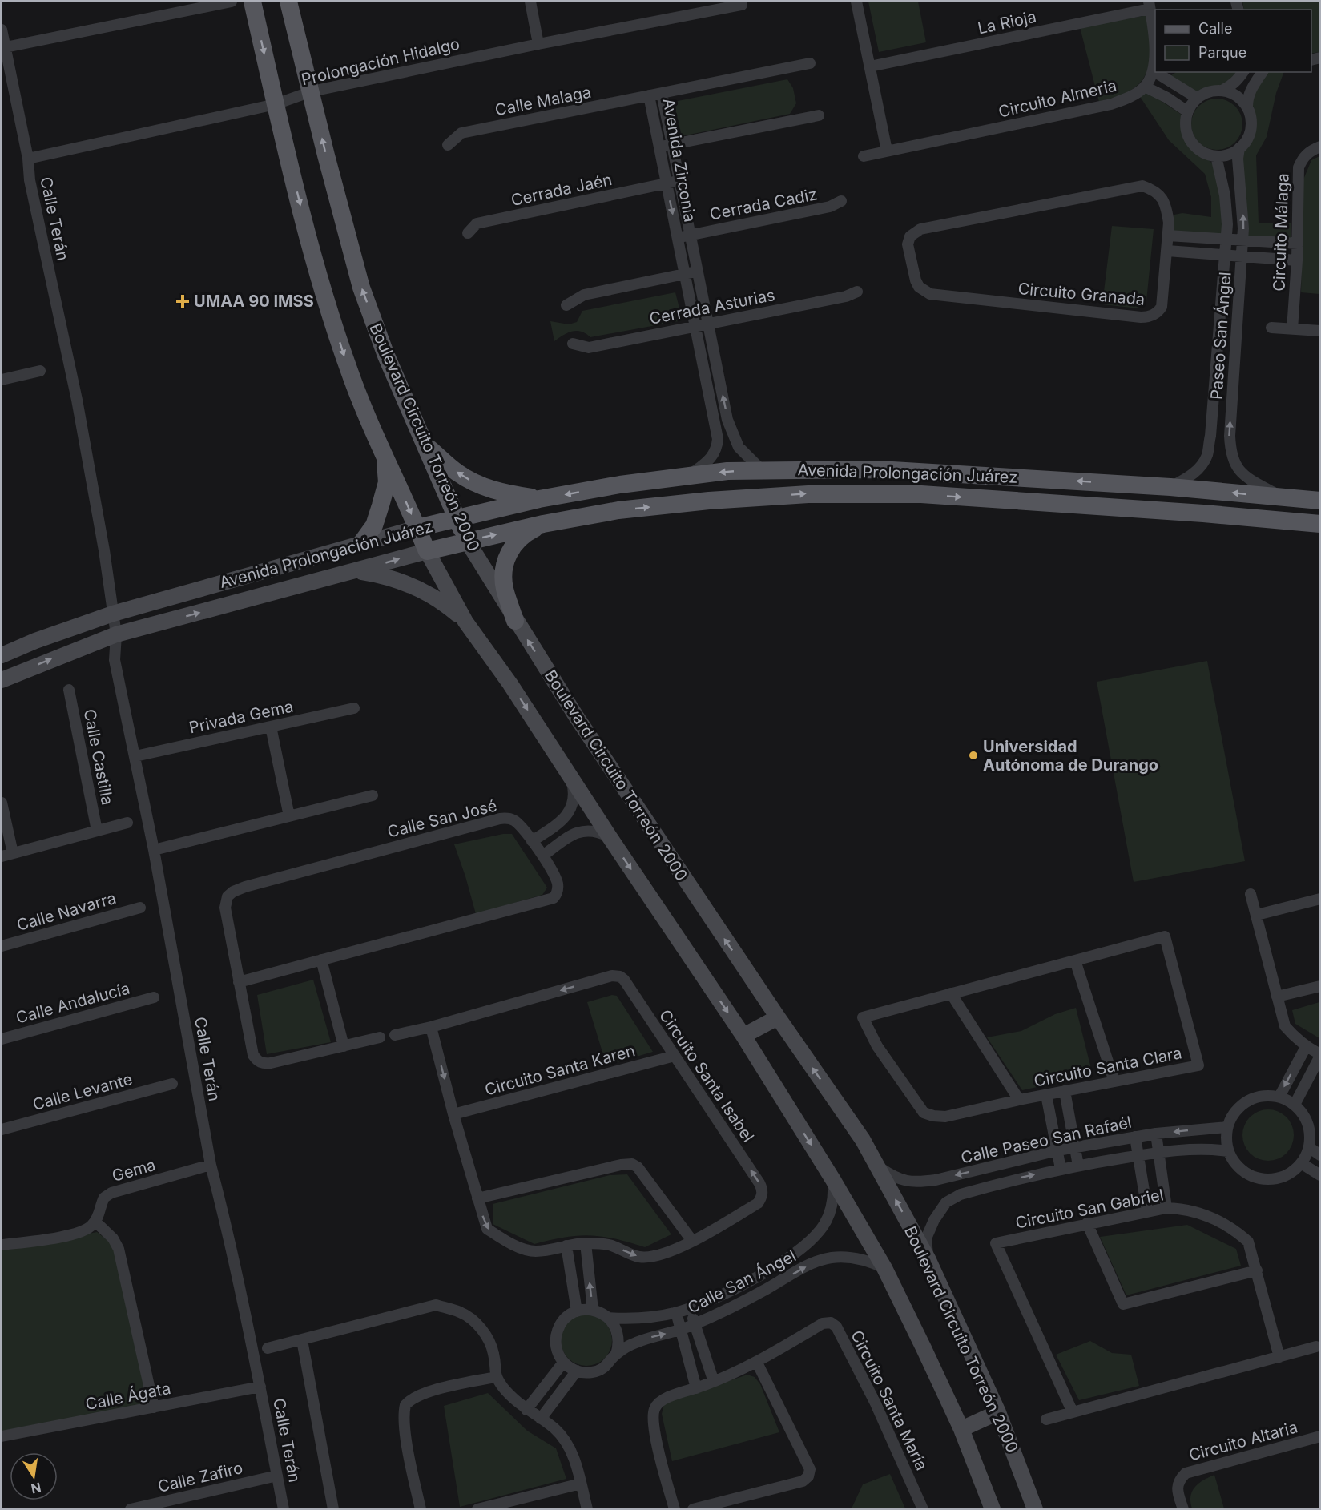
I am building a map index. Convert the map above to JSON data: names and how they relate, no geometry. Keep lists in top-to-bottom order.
{
  "streets": {
    "main road": ["Boulevard Circuito Torreón 2000", "Avenida Prolongación Juárez"],
    "street": [
      "La Rioja",
      "Prolongación Hidalgo",
      "Circuito Almeria",
      "Calle Malaga",
      "Avenida Zirconia",
      "Cerrada Jaén",
      "Cerrada Cadiz",
      "Calle Terán",
      "Circuito Málaga",
      "Circuito Granada",
      "Cerrada Asturias",
      "Paseo San Ángel",
      "Privada Gema",
      "Calle Castilla",
      "Calle San José",
      "Calle Navarra",
      "Calle Andalucía",
      "Circuito Santa Clara",
      "Circuito Santa Karen",
      "Circuito Santa Isabel",
      "Calle Levante",
      "Calle Paseo San Rafaél",
      "Gema",
      "Circuito San Gabriel",
      "Calle San Ángel",
      "Calle Ágata",
      "Circuito Santa María",
      "Circuito Altaria",
      "Calle Zafiro"
    ]
  },
  "crossings": [
    ["Prolongación Hidalgo", "Calle Terán"],
    ["Prolongación Hidalgo", "Boulevard Circuito Torreón 2000"],
    ["Calle Malaga", "Avenida Zirconia"],
    ["Avenida Zirconia", "Cerrada Jaén"],
    ["Avenida Zirconia", "Cerrada Cadiz"],
    ["Avenida Zirconia", "Cerrada Asturias"],
    ["Avenida Zirconia", "Avenida Prolongación Juárez"],
    ["Calle Terán", "Avenida Prolongación Juárez"],
    ["Calle Terán", "Privada Gema"],
    ["Calle Terán", "Gema"],
    ["Calle Terán", "Calle Ágata"],
    ["Calle Terán", "Calle Zafiro"],
    ["Paseo San Ángel", "Avenida Prolongación Juárez"],
    ["Boulevard Circuito Torreón 2000", "Avenida Prolongación Juárez"],
    ["Boulevard Circuito Torreón 2000", "Calle Paseo San Rafaél"],
    ["Circuito Santa Karen", "Circuito Santa Isabel"]
  ],
  "one_way": ["Paseo San Ángel", "Calle San Ángel"],
  "places": {
    "health": ["UMAA 90 IMSS"],
    "other": ["Universidad Autónoma de Durango"]
  },
  "legend": ["Calle", "Parque"],
  "north": "bottom"
}
